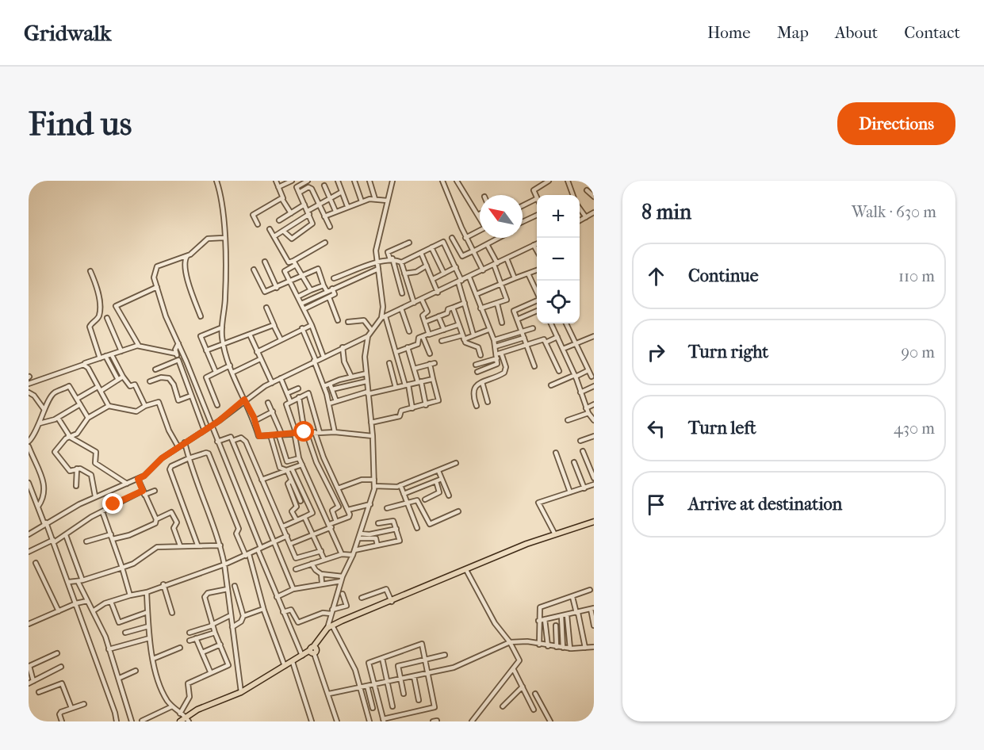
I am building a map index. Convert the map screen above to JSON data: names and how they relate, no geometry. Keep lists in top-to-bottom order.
{
  "north": "top left",
  "page": {
    "header": "Gridwalk",
    "nav": [
      "Home",
      "Map",
      "About",
      "Contact"
    ],
    "buttons": "Directions",
    "title": "Find us",
    "heading": ["8 min", "Walk · 630 m"],
    "map_buttons": ["+", "−"],
    "list": [
      ["Continue", "110 m"],
      ["Turn right", "90 m"],
      ["Turn left", "430 m"],
      "Arrive at destination"
    ]
  }
}
